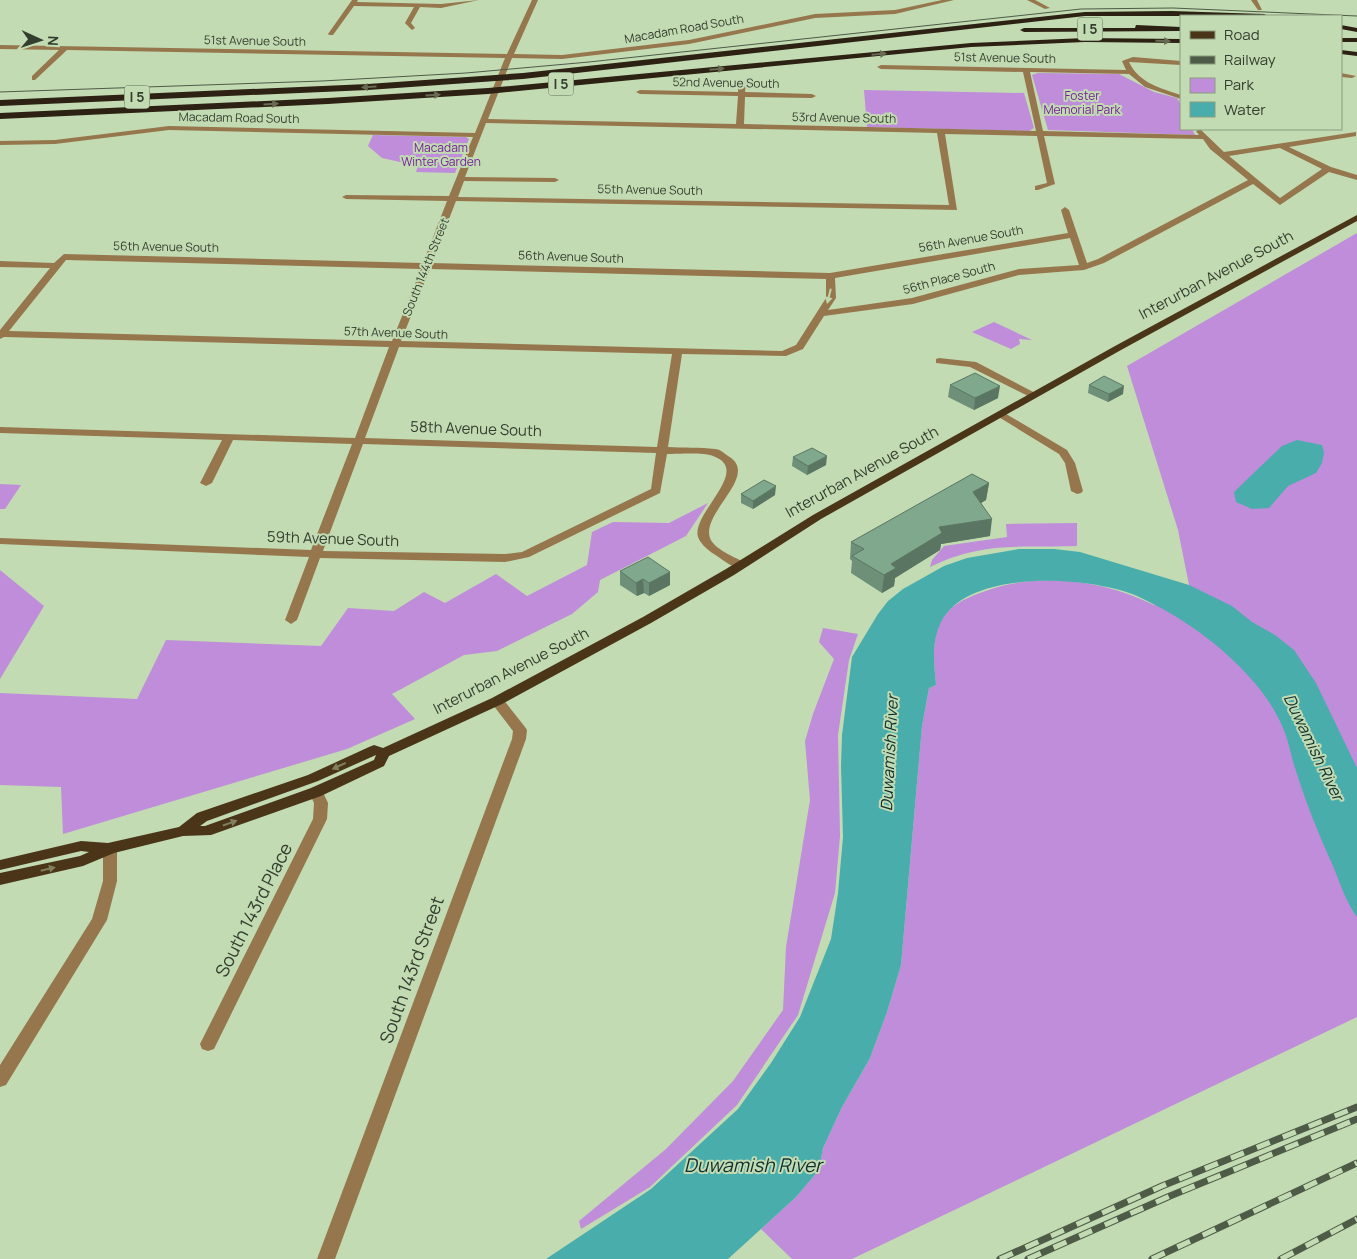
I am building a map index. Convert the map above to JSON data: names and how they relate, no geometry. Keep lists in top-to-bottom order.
{
  "streets": {
    "highway": ["I 5"],
    "main road": ["Interurban Avenue South"],
    "street": [
      "Macadam Road South",
      "51st Avenue South",
      "52nd Avenue South",
      "53rd Avenue South",
      "55th Avenue South",
      "56th Avenue South",
      "South 144th Street",
      "56th Place South",
      "57th Avenue South",
      "58th Avenue South",
      "59th Avenue South",
      "South 143rd Place",
      "South 143rd Street"
    ]
  },
  "crossings": [
    ["Macadam Road South", "51st Avenue South"],
    ["Macadam Road South", "South 144th Street"],
    ["51st Avenue South", "South 144th Street"],
    ["53rd Avenue South", "55th Avenue South"],
    ["53rd Avenue South", "South 144th Street"],
    ["55th Avenue South", "South 144th Street"],
    ["56th Avenue South", "South 144th Street"],
    ["South 144th Street", "57th Avenue South"],
    ["South 144th Street", "58th Avenue South"],
    ["South 144th Street", "59th Avenue South"],
    ["Interurban Avenue South", "58th Avenue South"],
    ["Interurban Avenue South", "South 143rd Place"],
    ["Interurban Avenue South", "South 143rd Street"],
    ["56th Place South", "57th Avenue South"],
    ["58th Avenue South", "59th Avenue South"]
  ],
  "water": ["Duwamish River"],
  "parks": ["Foster Memorial Park", "Macadam Winter Garden"],
  "legend": [
    "Road",
    "Railway",
    "Park",
    "Water"
  ],
  "north": "right"
}
